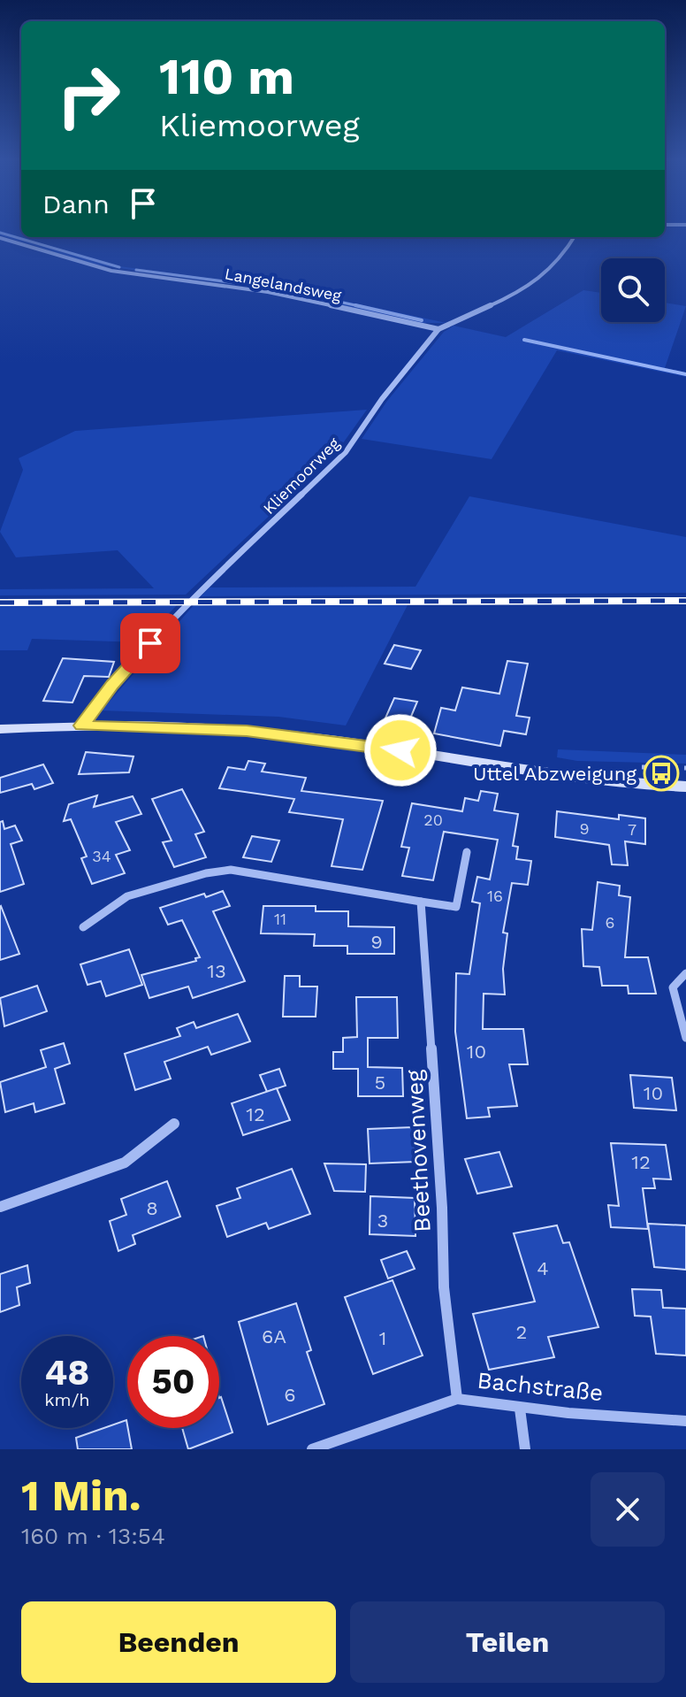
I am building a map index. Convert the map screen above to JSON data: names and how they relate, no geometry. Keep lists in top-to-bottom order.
{
  "streets": {
    "street": [
      "Langelandsweg",
      "Kliemoorweg",
      "Beethovenweg",
      "Bachstraße"
    ]
  },
  "crossings": [
    ["Langelandsweg", "Kliemoorweg"],
    ["Beethovenweg", "Bachstraße"]
  ],
  "places": {
    "bus stop": ["Uttel Abzweigung"]
  },
  "house_numbers": [
    "20",
    "9",
    "7",
    "34",
    "16",
    "11",
    "6",
    "9",
    "13",
    "10",
    "5",
    "10",
    "12",
    "12",
    "8",
    "3",
    "4",
    "2",
    "6A",
    "1",
    "6"
  ],
  "page": {
    "turn": ["110 m", "Kliemoorweg"],
    "then": "Dann",
    "speed": "48 km/h",
    "limit": "50",
    "heading": ["1 Min.", "160 m · 13:54"],
    "buttons": ["Beenden", "Teilen"]
  }
}
